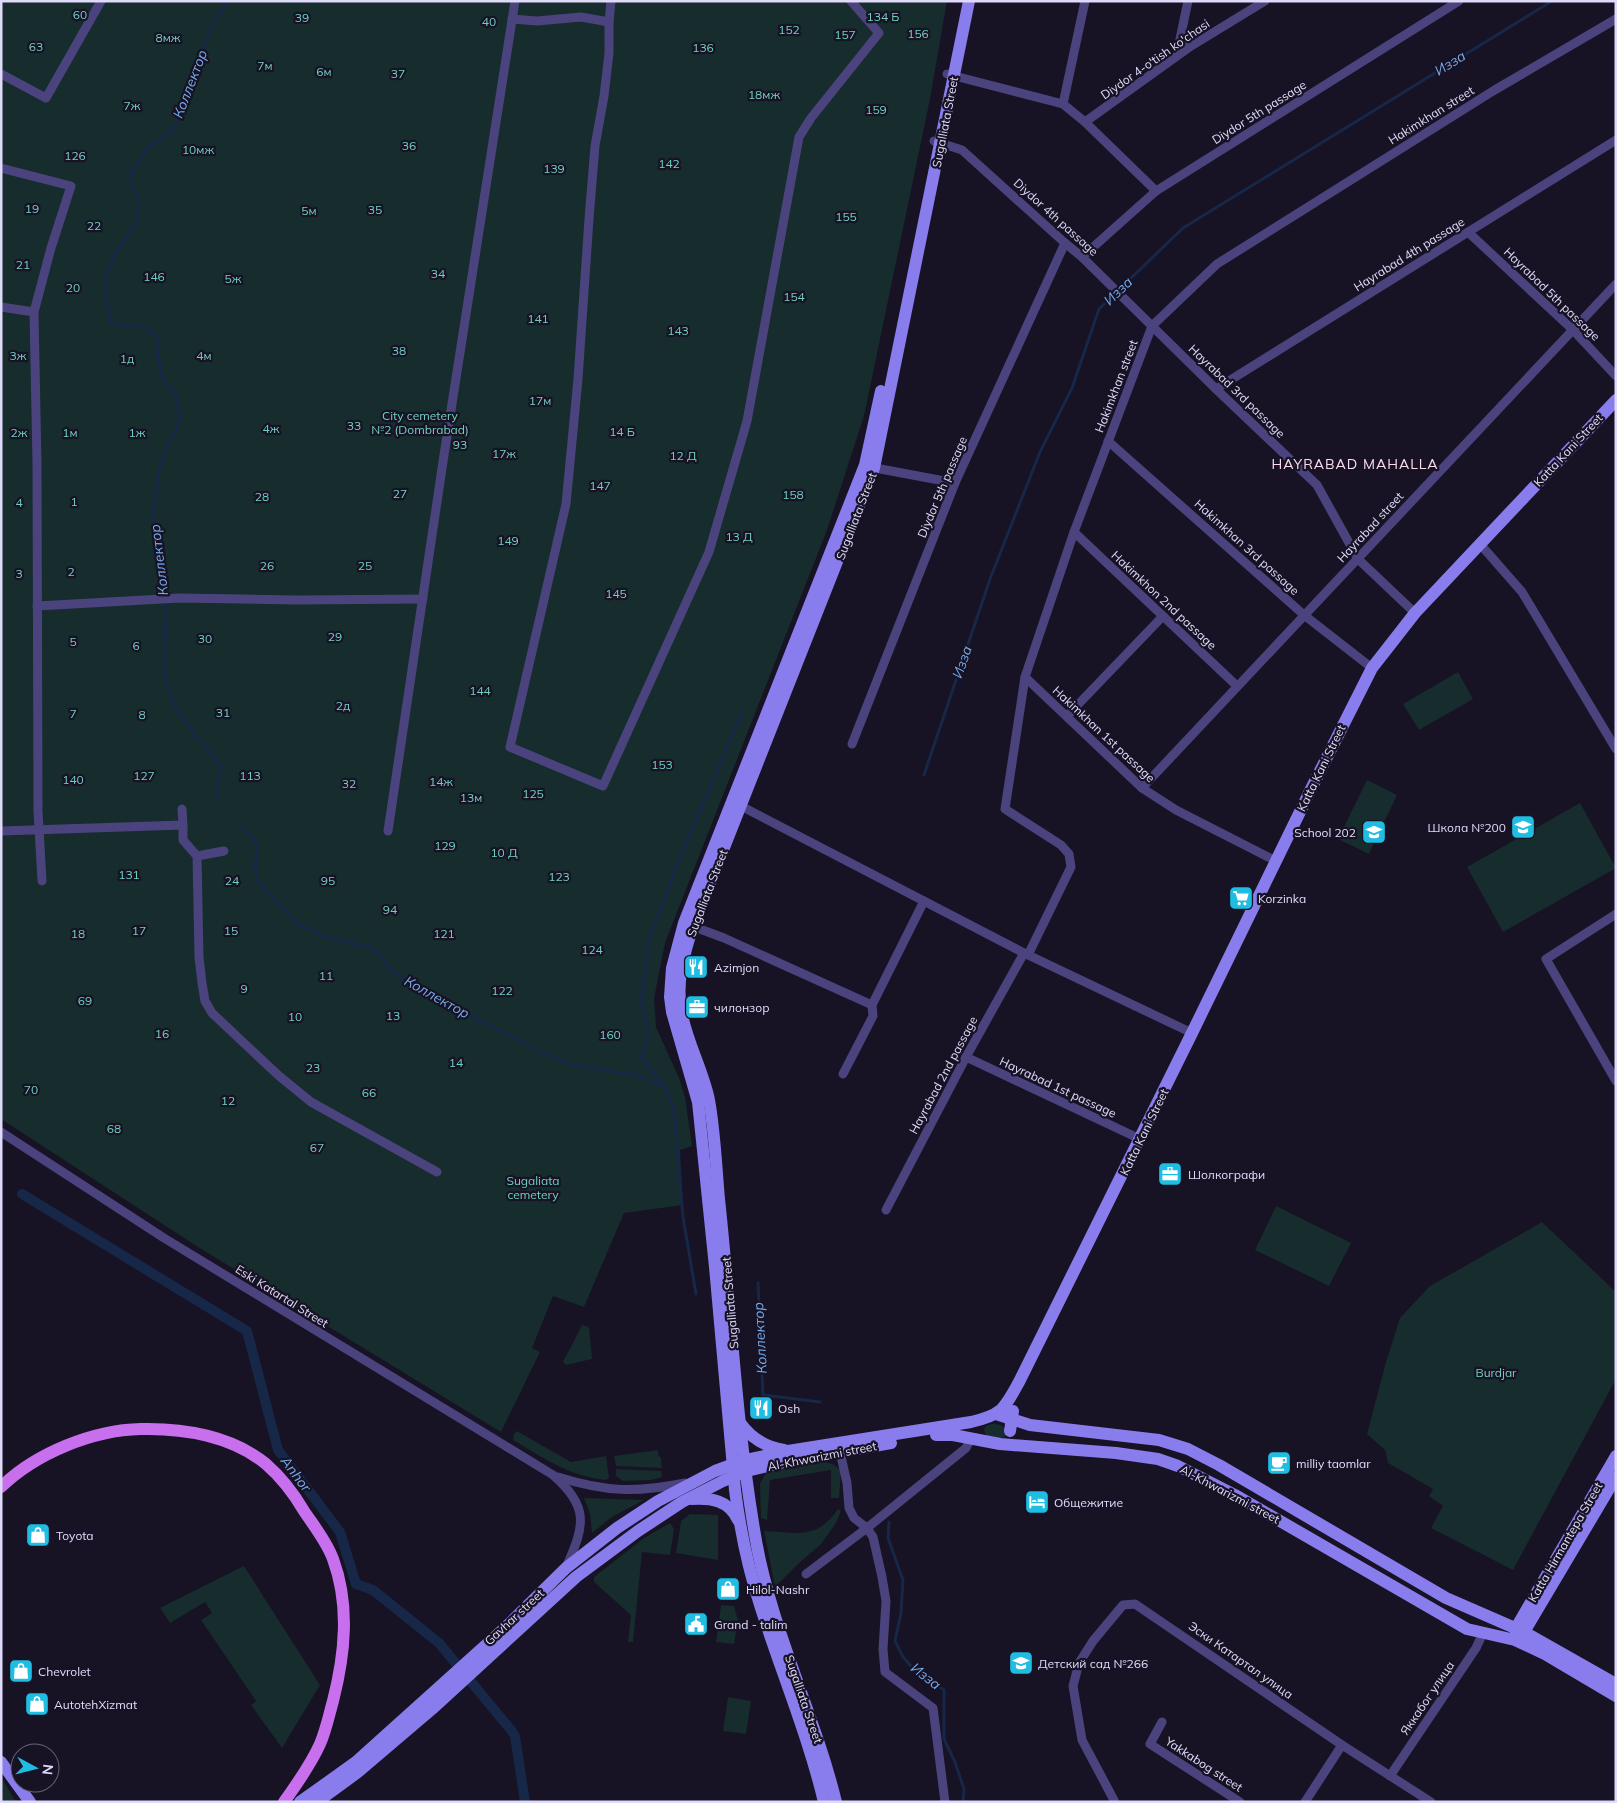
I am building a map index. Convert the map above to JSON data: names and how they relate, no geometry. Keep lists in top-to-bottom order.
{
  "streets": {
    "main road": [
      "Sugalliata Street",
      "Katta Kani Street",
      "Al-Khwarizmi street",
      "Katta Hirmаntepa Street",
      "Gavhar street"
    ],
    "street": [
      "Diydor 4-o'tish ko'chasi",
      "Diydor 5th passage",
      "Hakimkhаn street",
      "Diydor 4th passage",
      "Hayrabad 4th passage",
      "Hayrabad 5th passage",
      "Hayrabad 3rd passage",
      "Hayrabad street",
      "Hakimkhаn 3rd passage",
      "Hakimkhon 2nd passage",
      "Hakimkhаn 1st passage",
      "Hayrаbаd 2nd passage",
      "Hayrаbаd 1st passage",
      "Eski Katartal Street",
      "Эски Катартал улица",
      "Яккабог улица",
      "Yakkabog street"
    ]
  },
  "crossings": [
    ["Diydor 5th passage", "Diydor 4th passage"],
    ["Hakimkhаn street", "Diydor 4th passage"],
    ["Hakimkhаn street", "Hayrabad 3rd passage"],
    ["Hakimkhаn street", "Hakimkhаn 3rd passage"],
    ["Hakimkhаn street", "Hakimkhon 2nd passage"],
    ["Hakimkhаn street", "Hakimkhаn 1st passage"],
    ["Hakimkhаn street", "Hayrаbаd 2nd passage"],
    ["Sugalliata Street", "Diydor 4th passage"],
    ["Sugalliata Street", "Al-Khwarizmi street"],
    ["Sugalliata Street", "Gavhar street"],
    ["Diydor 4th passage", "Hayrabad 3rd passage"],
    ["Hayrabad 4th passage", "Hayrabad 5th passage"],
    ["Hayrabad 4th passage", "Hayrabad 3rd passage"],
    ["Hayrabad 5th passage", "Hayrabad street"],
    ["Hayrabad 3rd passage", "Katta Kani Street"],
    ["Hayrabad 3rd passage", "Hayrabad street"],
    ["Katta Kani Street", "Hakimkhаn 3rd passage"],
    ["Katta Kani Street", "Hakimkhаn 1st passage"],
    ["Katta Kani Street", "Hayrаbаd 1st passage"],
    ["Hayrabad street", "Hakimkhаn 3rd passage"],
    ["Hayrabad street", "Hakimkhon 2nd passage"],
    ["Hayrabad street", "Hakimkhаn 1st passage"],
    ["Hayrаbаd 2nd passage", "Hayrаbаd 1st passage"],
    ["Eski Katartal Street", "Gavhar street"],
    ["Al-Khwarizmi street", "Katta Hirmаntepa Street"],
    ["Al-Khwarizmi street", "Gavhar street"],
    ["Al-Khwarizmi street", "Яккабог улица"],
    ["Эски Катартал улица", "Яккабог улица"]
  ],
  "districts": ["HAYRABAD MAHALLA"],
  "water": ["Изза", "Коллектор", "Anhor"],
  "parks": [
    "60",
    "134 Б",
    "39",
    "40",
    "152",
    "156",
    "157",
    "8мж",
    "63",
    "136",
    "7м",
    "6м",
    "37",
    "18мж",
    "7ж",
    "159",
    "36",
    "10мж",
    "126",
    "142",
    "139",
    "19",
    "35",
    "5м",
    "155",
    "22",
    "21",
    "34",
    "146",
    "5ж",
    "20",
    "154",
    "141",
    "143",
    "38",
    "3ж",
    "4м",
    "1д",
    "17м",
    "City cemetery №2 (Dombrabad)",
    "33",
    "4ж",
    "14 Б",
    "2ж",
    "1м",
    "1ж",
    "93",
    "17ж",
    "12 Д",
    "147",
    "27",
    "158",
    "28",
    "1",
    "4",
    "13 Д",
    "149",
    "26",
    "25",
    "2",
    "3",
    "145",
    "29",
    "30",
    "5",
    "6",
    "144",
    "2д",
    "31",
    "7",
    "8",
    "153",
    "127",
    "113",
    "140",
    "14ж",
    "32",
    "125",
    "13м",
    "129",
    "10 Д",
    "131",
    "123",
    "24",
    "95",
    "94",
    "17",
    "15",
    "18",
    "121",
    "124",
    "11",
    "9",
    "122",
    "69",
    "13",
    "10",
    "16",
    "160",
    "14",
    "23",
    "70",
    "66",
    "12",
    "68",
    "67",
    "Sugaliata cemetery",
    "Burdjar"
  ],
  "places": {
    "school or university": ["Школа №200", "School 202", "Детский сад №266"],
    "supermarket": ["Korzinka"],
    "restaurant": ["Azimjon", "Osh"],
    "office": ["чилонзор", "Шолкографи"],
    "cafe": ["milliy taomlar"],
    "hotel": ["Общежитие"],
    "shop": [
      "Toyota",
      "Hilol-Nashr",
      "Chevrolet",
      "AutotehXizmat"
    ],
    "public building": ["Grand - talim"]
  },
  "north": "right"
}
